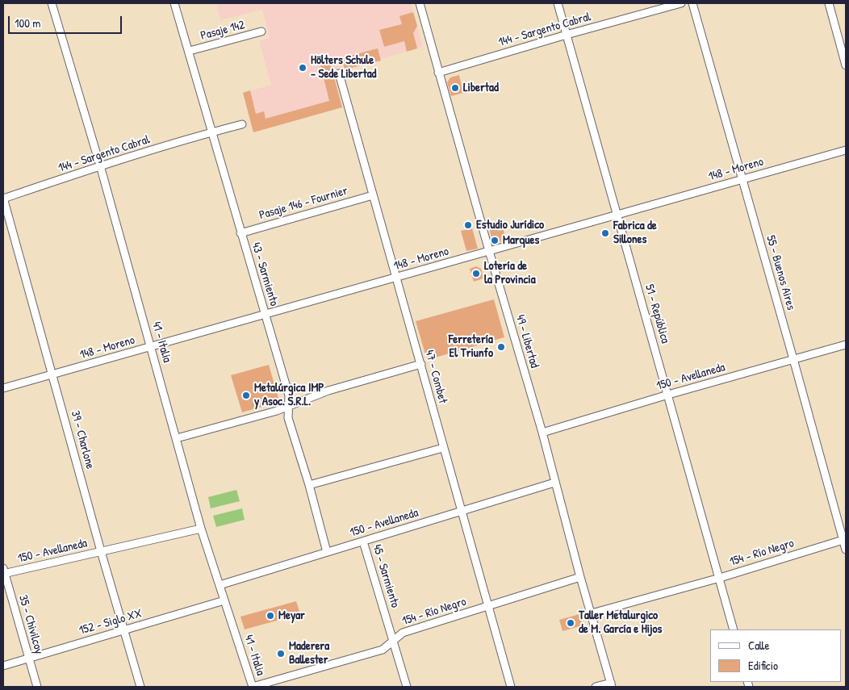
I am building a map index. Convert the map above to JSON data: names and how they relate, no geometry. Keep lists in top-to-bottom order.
{
  "streets": {
    "street": [
      "144 - Sargento Cabral",
      "Pasaje 142",
      "148 - Moreno",
      "Pasaje 146 - Fournier",
      "55 - Buenos Aires",
      "43 - Sarmiento",
      "51 - República",
      "49 - Libertad",
      "41 - Italia",
      "47 - Combet",
      "150 - Avellaneda",
      "39 - Charlone",
      "154 - Río Negro",
      "45 - Sarmiento",
      "152 - Siglo XX",
      "35 - Chivilcoy"
    ]
  },
  "crossings": [
    ["144 - Sargento Cabral", "43 - Sarmiento"],
    ["144 - Sargento Cabral", "51 - República"],
    ["144 - Sargento Cabral", "49 - Libertad"],
    ["144 - Sargento Cabral", "41 - Italia"],
    ["144 - Sargento Cabral", "39 - Charlone"],
    ["Pasaje 142", "43 - Sarmiento"],
    ["148 - Moreno", "55 - Buenos Aires"],
    ["148 - Moreno", "43 - Sarmiento"],
    ["148 - Moreno", "51 - República"],
    ["148 - Moreno", "49 - Libertad"],
    ["148 - Moreno", "41 - Italia"],
    ["148 - Moreno", "47 - Combet"],
    ["148 - Moreno", "39 - Charlone"],
    ["Pasaje 146 - Fournier", "43 - Sarmiento"],
    ["Pasaje 146 - Fournier", "47 - Combet"],
    ["55 - Buenos Aires", "150 - Avellaneda"],
    ["55 - Buenos Aires", "154 - Río Negro"],
    ["43 - Sarmiento", "150 - Avellaneda"],
    ["51 - República", "150 - Avellaneda"],
    ["51 - República", "154 - Río Negro"],
    ["49 - Libertad", "150 - Avellaneda"],
    ["49 - Libertad", "154 - Río Negro"],
    ["41 - Italia", "150 - Avellaneda"],
    ["41 - Italia", "154 - Río Negro"],
    ["41 - Italia", "152 - Siglo XX"],
    ["47 - Combet", "150 - Avellaneda"],
    ["47 - Combet", "154 - Río Negro"],
    ["150 - Avellaneda", "39 - Charlone"],
    ["150 - Avellaneda", "45 - Sarmiento"],
    ["150 - Avellaneda", "35 - Chivilcoy"],
    ["39 - Charlone", "152 - Siglo XX"],
    ["154 - Río Negro", "45 - Sarmiento"],
    ["152 - Siglo XX", "35 - Chivilcoy"]
  ],
  "places": [
    "Hölters Schule - Sede Libertad",
    "Libertad",
    "Estudio Jurídico",
    "Fabrica de Sillones",
    "Marques",
    "Lotería de la Provincia",
    "Ferretería El Triunfo",
    "Metalúrgica IMP y Asoc. S.R.L.",
    "Meyar",
    "Taller Metalurgico de M. García e Hijos",
    "Maderera Ballester"
  ],
  "legend": ["Calle", "Edificio"],
  "scale_bar": "100 m"
}
